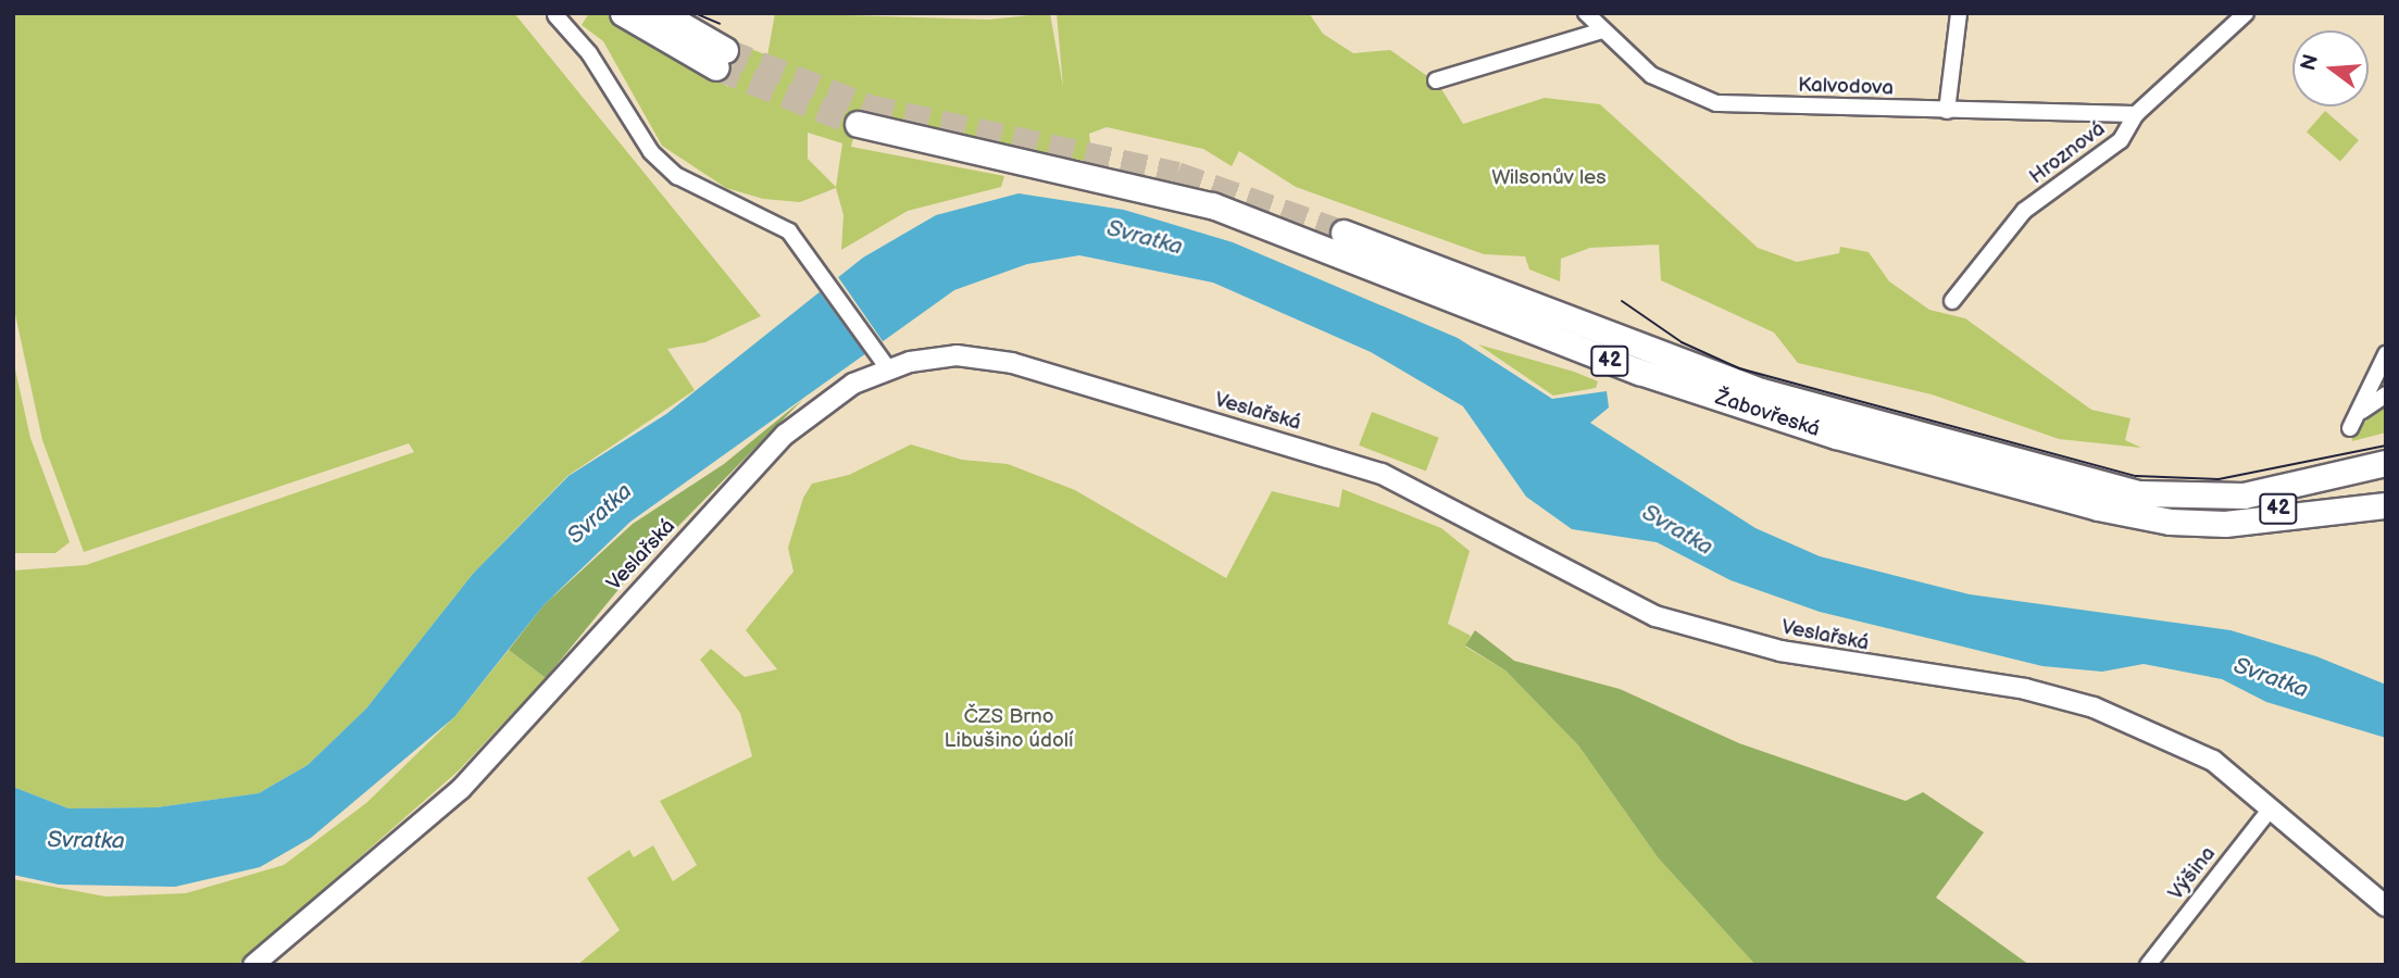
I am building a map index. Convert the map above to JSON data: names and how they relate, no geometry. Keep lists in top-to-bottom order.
{
  "streets": {
    "highway": ["42", "Žabovřeská"],
    "street": [
      "Kalvodova",
      "Hroznová",
      "Veslařská",
      "Výšina"
    ]
  },
  "crossings": [
    ["Kalvodova", "Hroznová"],
    ["42", "Žabovřeská"],
    ["Veslařská", "Výšina"]
  ],
  "water": ["Svratka"],
  "parks": ["Wilsonův les", "ČZS Brno Libušino údolí"],
  "north": "left"
}
